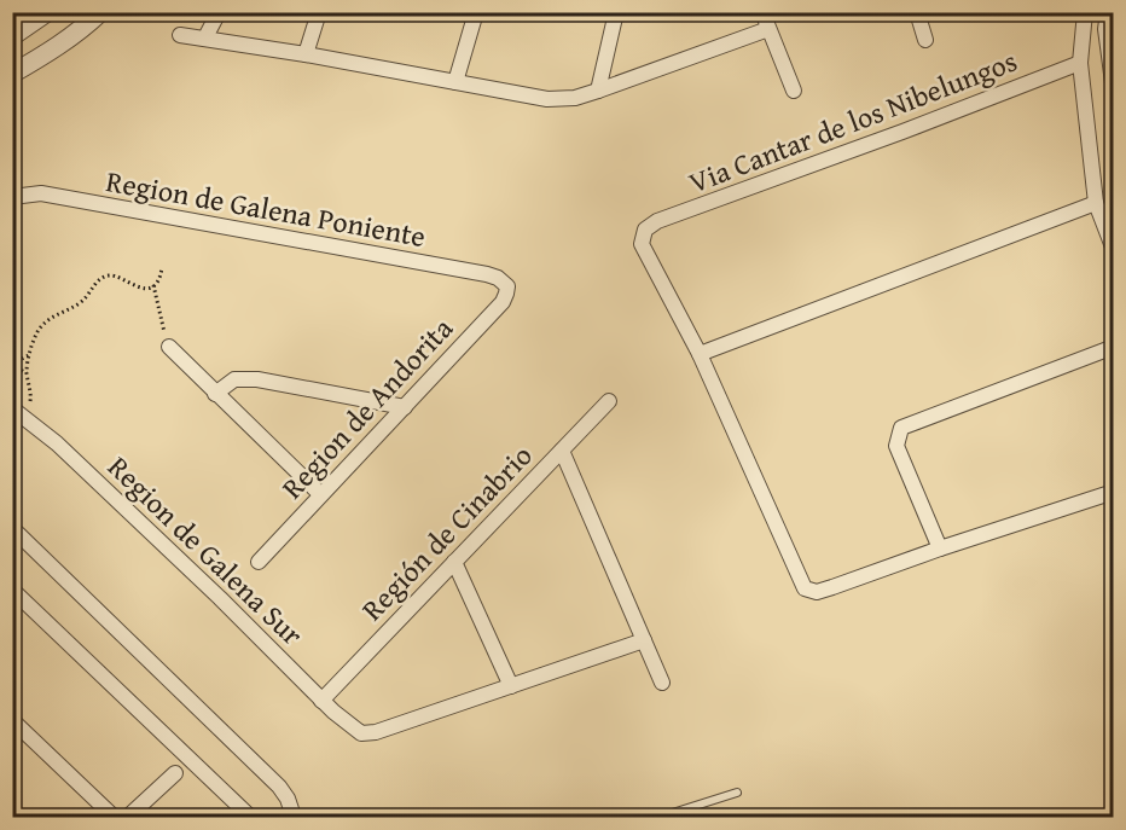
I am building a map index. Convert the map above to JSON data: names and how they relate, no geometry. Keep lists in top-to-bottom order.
{
  "streets": {
    "street": [
      "Via Cantar de los Nibelungos",
      "Region de Galena Poniente",
      "Region de Andorita",
      "Región de Cinabrio",
      "Region de Galena Sur"
    ]
  },
  "crossings": [
    ["Region de Galena Poniente", "Region de Andorita"],
    ["Región de Cinabrio", "Region de Galena Sur"]
  ]
}
